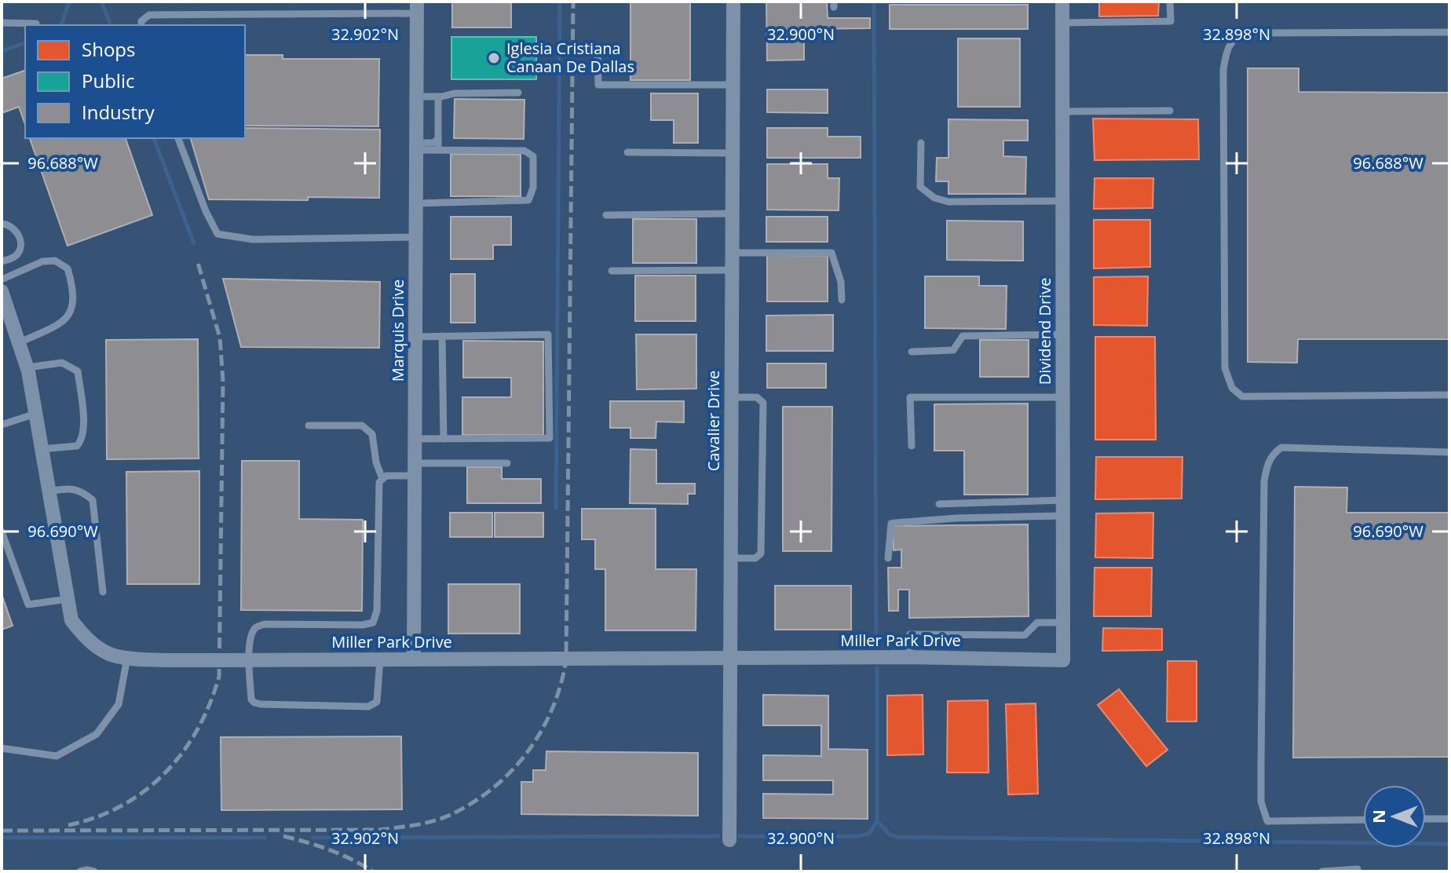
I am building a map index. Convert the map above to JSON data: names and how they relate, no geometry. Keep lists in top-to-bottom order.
{
  "streets": {
    "street": [
      "Marquis Drive",
      "Dividend Drive",
      "Cavalier Drive",
      "Miller Park Drive"
    ]
  },
  "crossings": [
    ["Marquis Drive", "Miller Park Drive"],
    ["Dividend Drive", "Miller Park Drive"],
    ["Cavalier Drive", "Miller Park Drive"]
  ],
  "places": ["Iglesia Cristiana Canaan De Dallas"],
  "legend": ["Shops", "Public", "Industry"],
  "north": "left",
  "coordinates": [
    "32.902°N",
    "32.900°N",
    "32.898°N",
    "96.688°W",
    "96.690°W"
  ]
}
